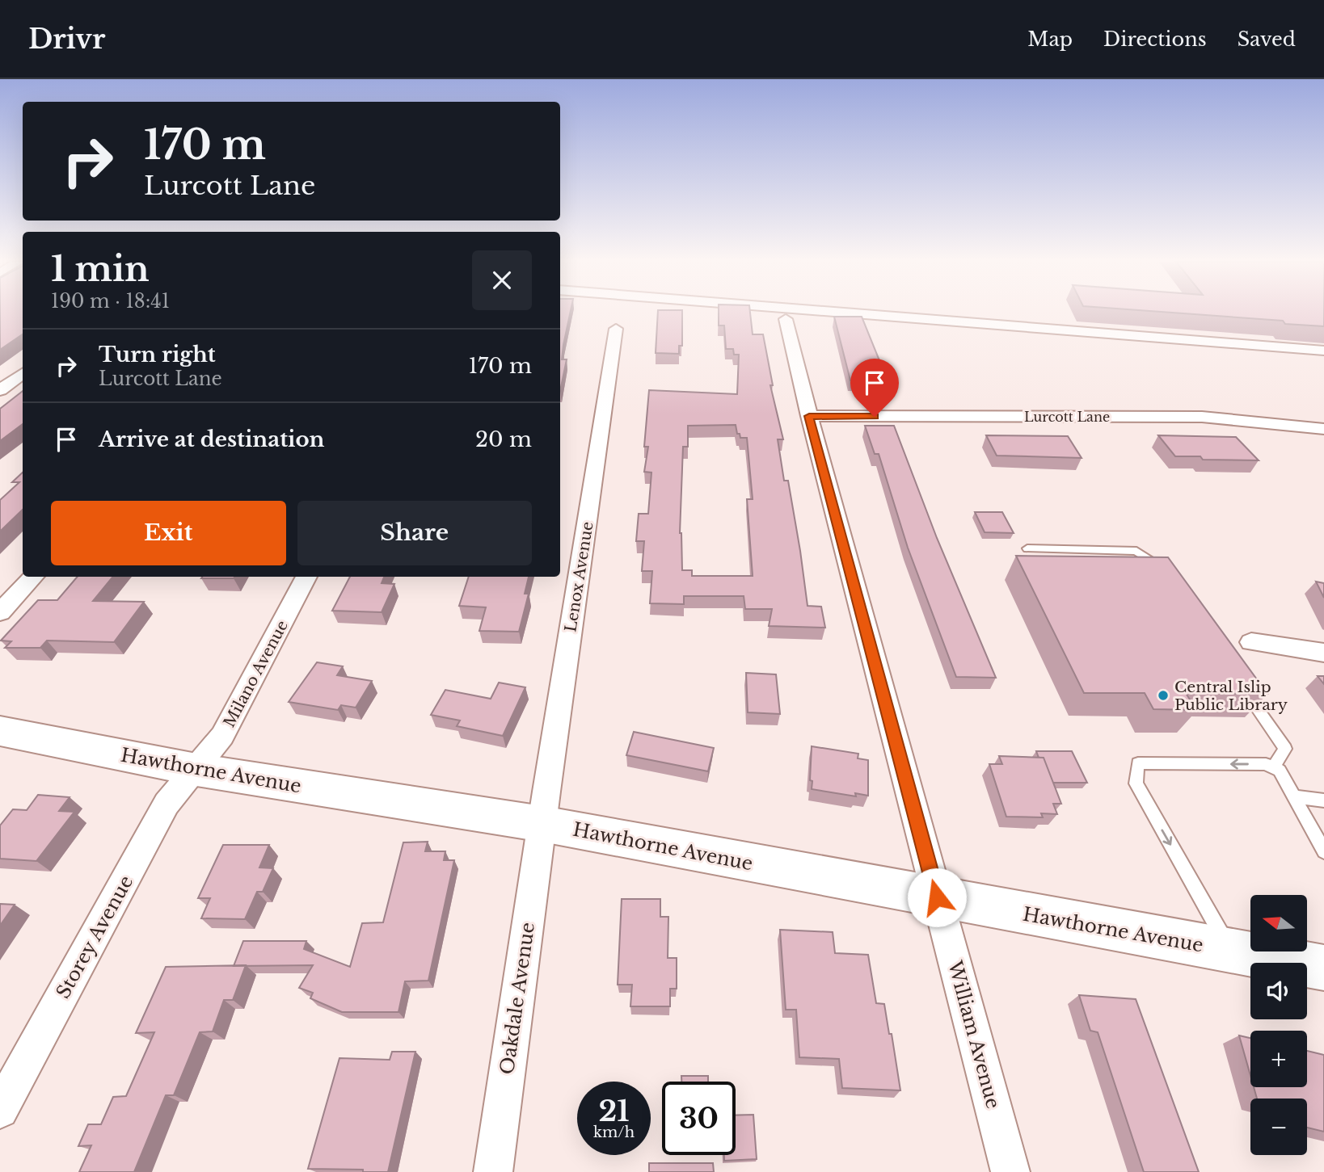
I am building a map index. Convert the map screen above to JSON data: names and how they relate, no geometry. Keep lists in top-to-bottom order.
{
  "streets": {
    "street": [
      "Lurcott Lane",
      "Lenox Avenue",
      "Milano Avenue",
      "Hawthorne Avenue",
      "Storey Avenue",
      "Oakdale Avenue",
      "William Avenue"
    ]
  },
  "crossings": [
    ["Lurcott Lane", "William Avenue"],
    ["Lenox Avenue", "Hawthorne Avenue"],
    ["Lenox Avenue", "Oakdale Avenue"],
    ["Milano Avenue", "Hawthorne Avenue"],
    ["Milano Avenue", "Storey Avenue"],
    ["Hawthorne Avenue", "Storey Avenue"],
    ["Hawthorne Avenue", "Oakdale Avenue"],
    ["Hawthorne Avenue", "William Avenue"]
  ],
  "places": ["Central Islip Public Library"],
  "north": "left",
  "page": {
    "header": "Drivr",
    "nav": ["Map", "Directions", "Saved"],
    "turn": ["170 m", "Lurcott Lane"],
    "heading": ["1 min", "190 m · 18:41"],
    "list": [
      {
        "name": "Turn right",
        "note": "Lurcott Lane",
        "value": "170 m"
      },
      {
        "name": "Arrive at destination",
        "value": "20 m"
      }
    ],
    "buttons": ["Exit", "Share"],
    "map_buttons": ["+", "−"],
    "speed": "21 km/h",
    "limit": "30"
  }
}
